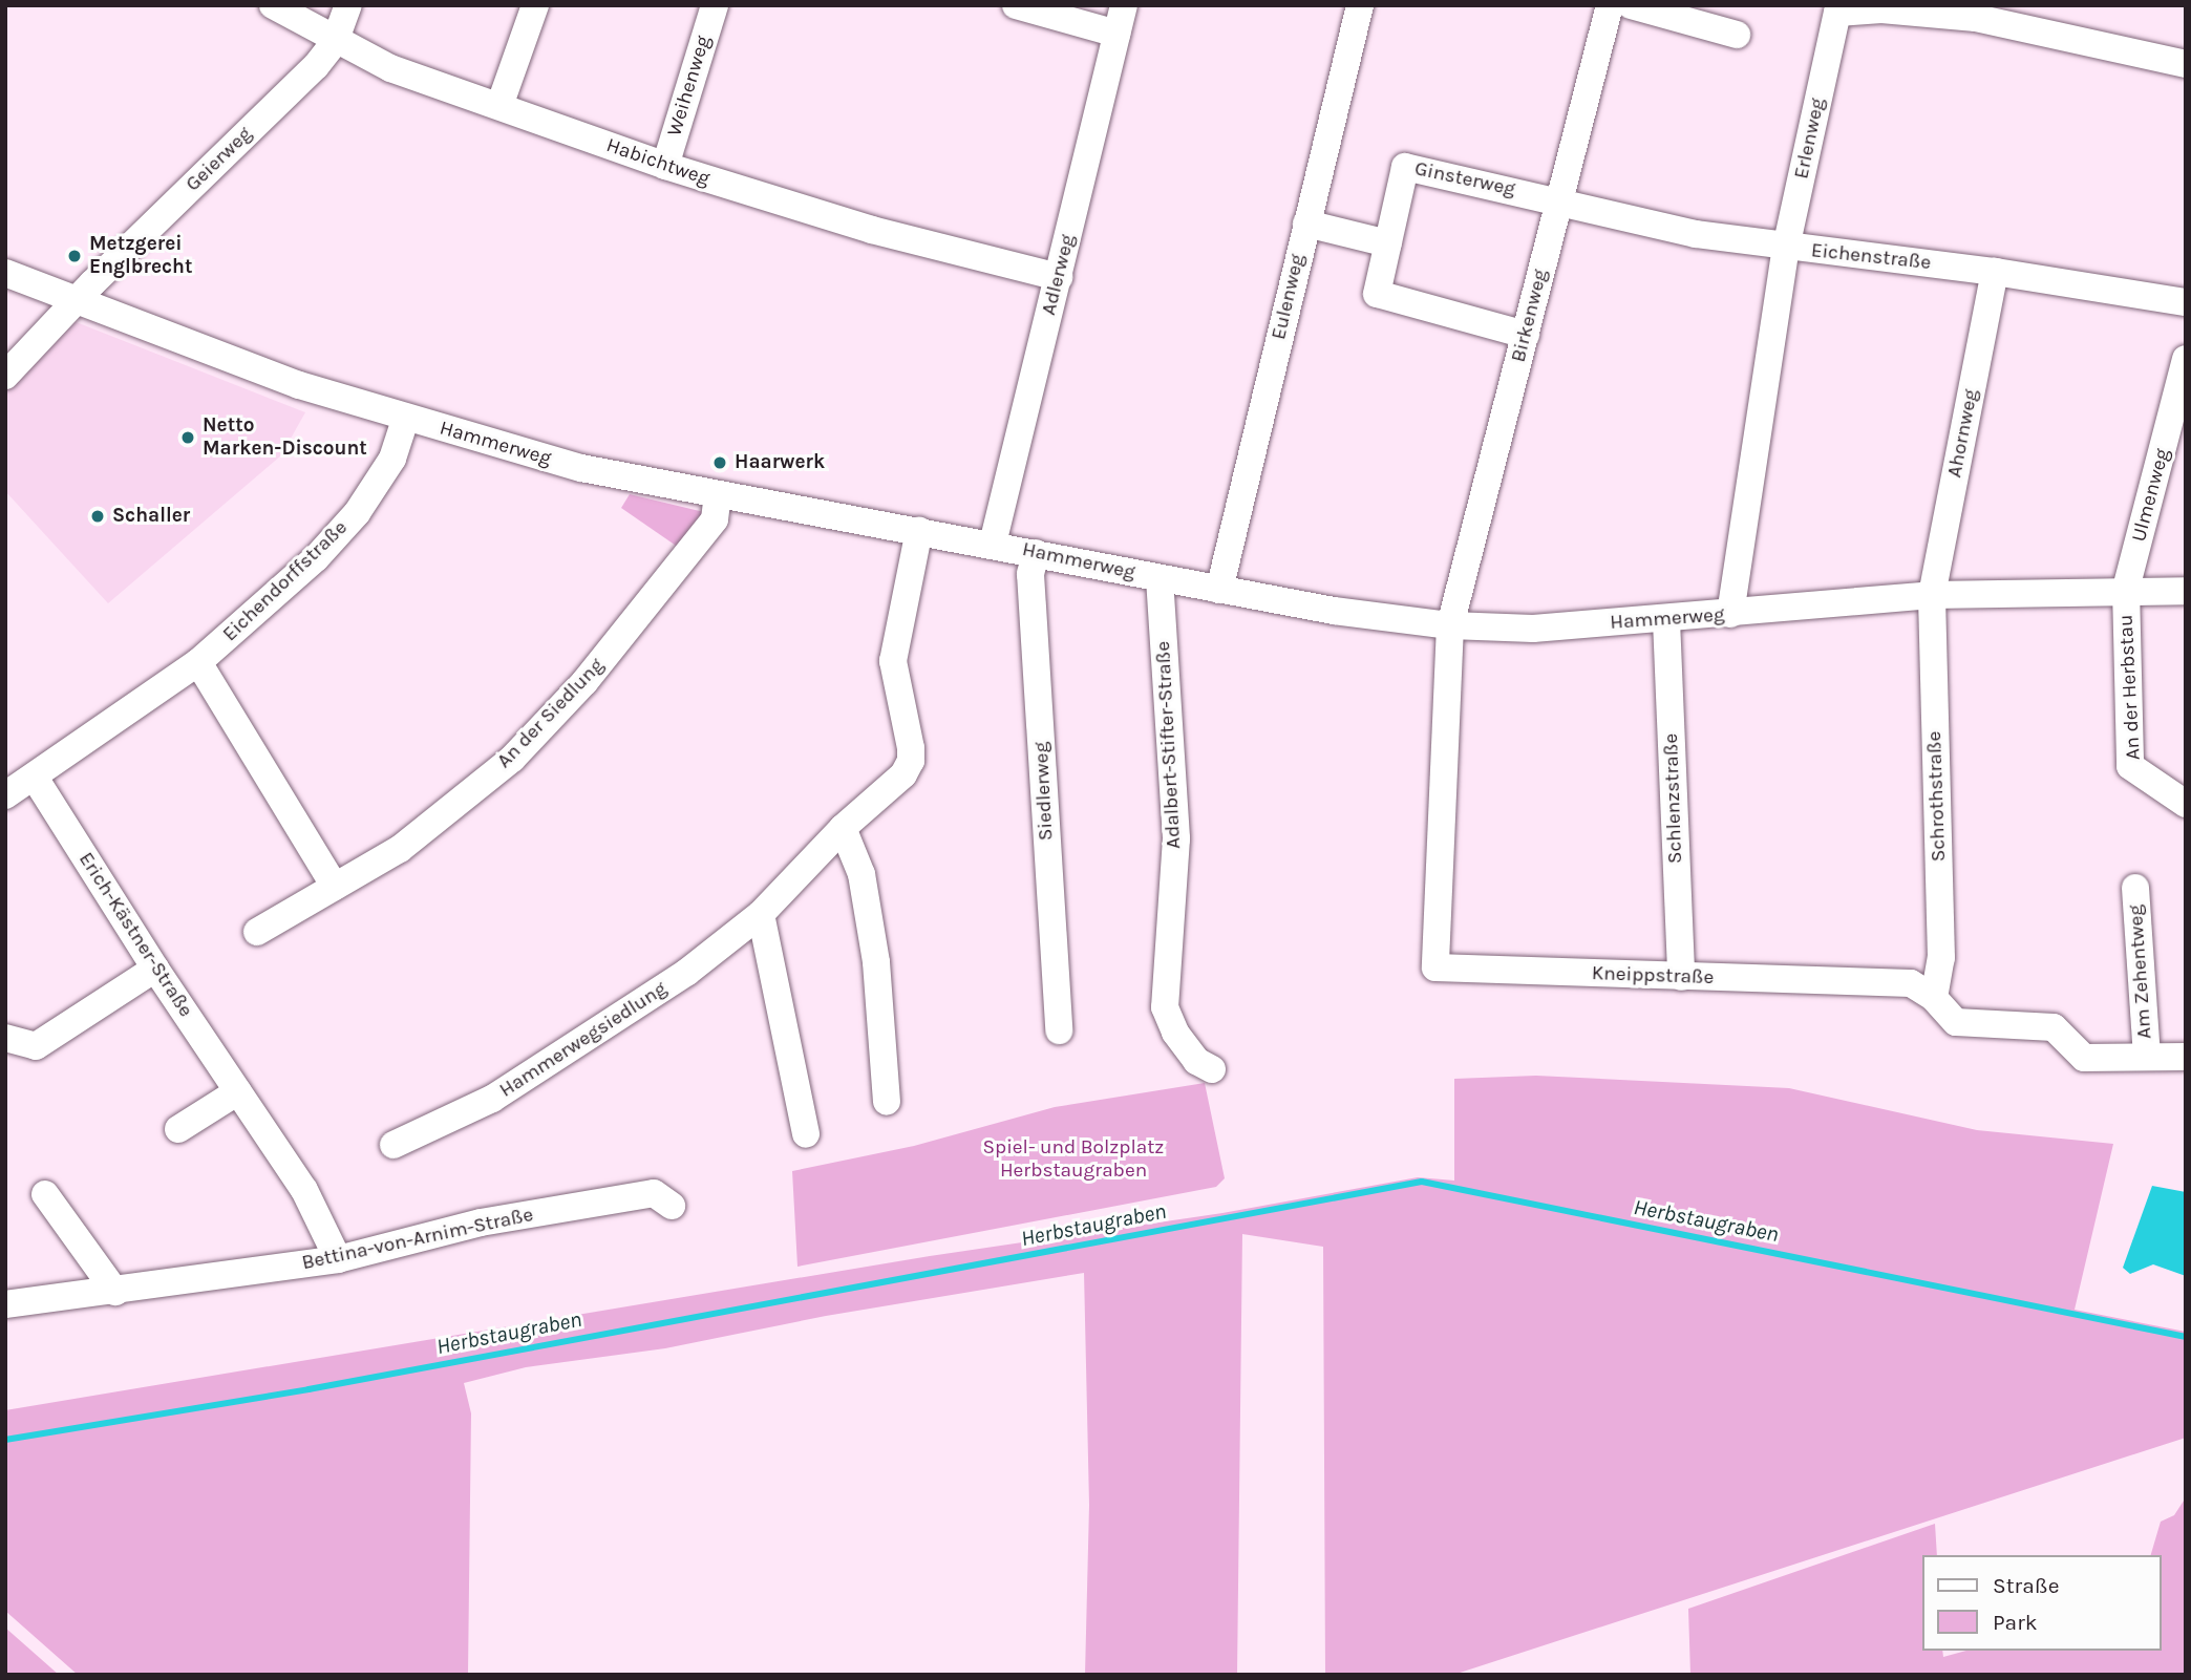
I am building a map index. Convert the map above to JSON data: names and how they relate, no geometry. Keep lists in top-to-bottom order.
{
  "streets": {
    "street": [
      "Weihenweg",
      "Erlenweg",
      "Geierweg",
      "Habichtweg",
      "Ginsterweg",
      "Eichenstraße",
      "Adlerweg",
      "Eulenweg",
      "Birkenweg",
      "Ahornweg",
      "Hammerweg",
      "Ulmenweg",
      "Eichendorffstraße",
      "An der Herbstau",
      "An der Siedlung",
      "Adalbert-Stifter-Straße",
      "Siedlerweg",
      "Schrothstraße",
      "Schlenzstraße",
      "Erich-Kästner-Straße",
      "Am Zehentweg",
      "Kneippstraße",
      "Hammerwegsiedlung",
      "Bettina-von-Arnim-Straße"
    ]
  },
  "crossings": [
    ["Weihenweg", "Habichtweg"],
    ["Erlenweg", "Eichenstraße"],
    ["Erlenweg", "Hammerweg"],
    ["Geierweg", "Habichtweg"],
    ["Geierweg", "Hammerweg"],
    ["Habichtweg", "Adlerweg"],
    ["Ginsterweg", "Eichenstraße"],
    ["Ginsterweg", "Birkenweg"],
    ["Eichenstraße", "Birkenweg"],
    ["Eichenstraße", "Ahornweg"],
    ["Adlerweg", "Hammerweg"],
    ["Eulenweg", "Hammerweg"],
    ["Birkenweg", "Hammerweg"],
    ["Birkenweg", "Kneippstraße"],
    ["Ahornweg", "Hammerweg"],
    ["Ahornweg", "Schrothstraße"],
    ["Hammerweg", "Ulmenweg"],
    ["Hammerweg", "Eichendorffstraße"],
    ["Hammerweg", "An der Herbstau"],
    ["Hammerweg", "An der Siedlung"],
    ["Hammerweg", "Adalbert-Stifter-Straße"],
    ["Hammerweg", "Siedlerweg"],
    ["Hammerweg", "Schrothstraße"],
    ["Hammerweg", "Schlenzstraße"],
    ["Hammerweg", "Kneippstraße"],
    ["Hammerweg", "Hammerwegsiedlung"],
    ["Ulmenweg", "An der Herbstau"],
    ["Eichendorffstraße", "Erich-Kästner-Straße"],
    ["Schrothstraße", "Kneippstraße"],
    ["Schlenzstraße", "Kneippstraße"],
    ["Erich-Kästner-Straße", "Bettina-von-Arnim-Straße"],
    ["Am Zehentweg", "Kneippstraße"]
  ],
  "water": ["Herbstaugraben"],
  "parks": ["Spiel- und Bolzplatz Herbstaugraben"],
  "places": [
    "Metzgerei Englbrecht",
    "Netto Marken-Discount",
    "Haarwerk",
    "Schaller"
  ],
  "legend": ["Straße", "Park"]
}
